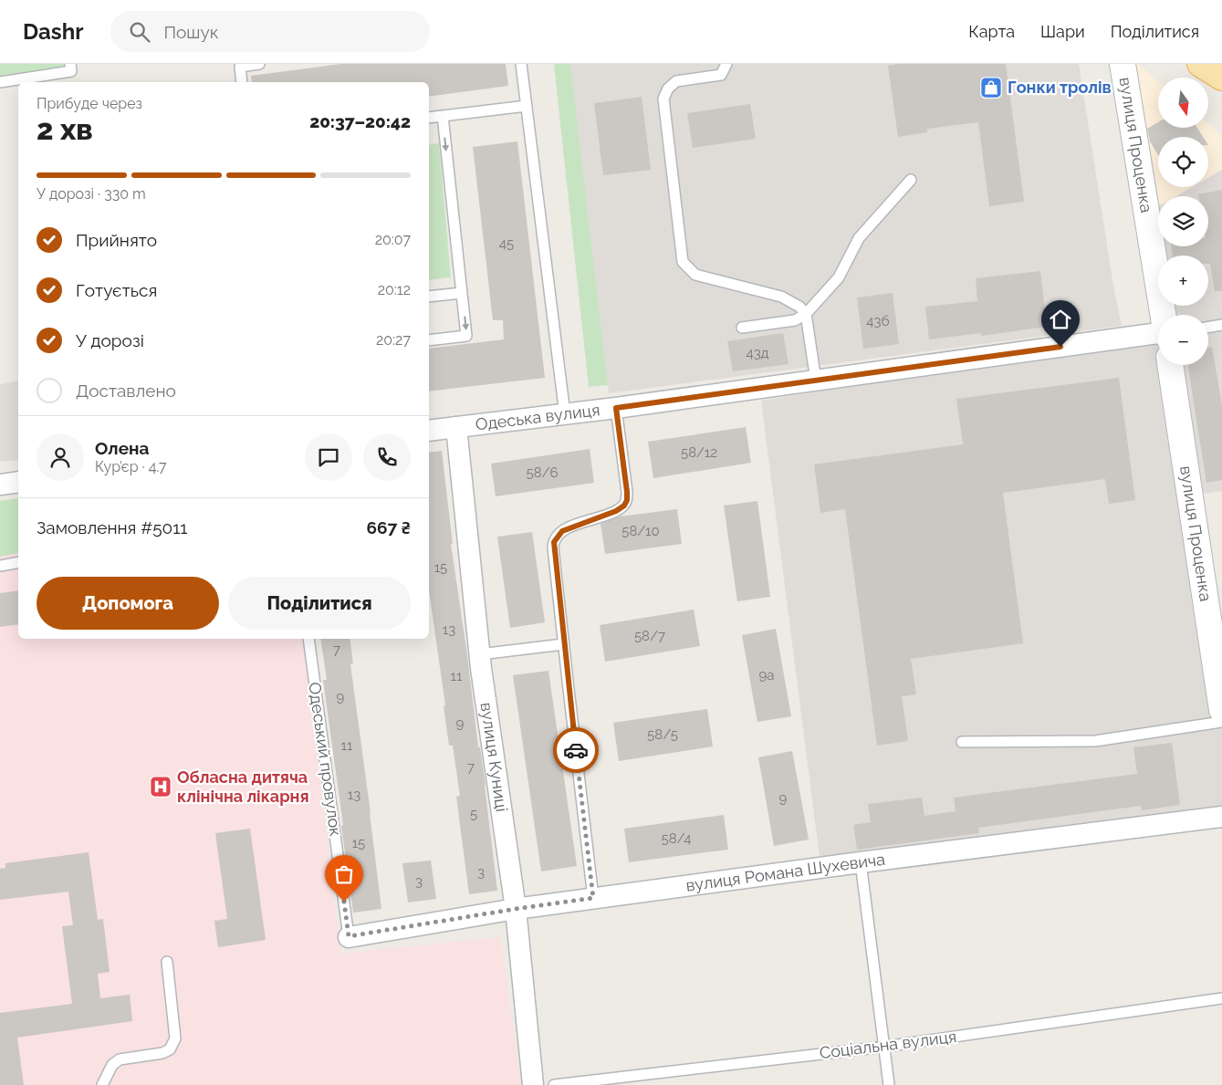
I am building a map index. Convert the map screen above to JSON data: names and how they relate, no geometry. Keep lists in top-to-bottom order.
{
  "streets": {
    "street": [
      "вулиця Проценка",
      "Одеська вулиця",
      "вулиця Куниці",
      "вулиця Романа Шухевича"
    ],
    "lane": ["Одеський провулок", "Соціальна вулиця"]
  },
  "crossings": [
    ["Одеська вулиця", "вулиця Куниці"],
    ["вулиця Куниці", "вулиця Романа Шухевича"],
    ["Одеський провулок", "вулиця Романа Шухевича"]
  ],
  "places": {
    "shop": ["Гонки тролів"],
    "hospital": ["Обласна дитяча клінічна лікарня"]
  },
  "house_numbers": [
    "45",
    "43б",
    "43д",
    "58/12",
    "58/6",
    "58/10",
    "15",
    "13",
    "58/7",
    "7",
    "9а",
    "11",
    "9",
    "9",
    "58/5",
    "11",
    "7",
    "13",
    "9",
    "5",
    "58/4",
    "15",
    "3",
    "3"
  ],
  "north": "bottom",
  "page": {
    "header": "Dashr",
    "search": "Пошук",
    "nav": ["Карта", "Шари", "Поділитися"],
    "map_buttons": ["+", "−"],
    "heading": ["2 хв", "Прибуде через", "20:37–20:42"],
    "panel": [
      "Олена",
      "Кур’єр · 4.7",
      "Замовлення #5011",
      "667 ₴"
    ],
    "bar": "У дорозі · 330 m",
    "list": [
      ["Прийнято", "20:07"],
      ["Готується", "20:12"],
      ["У дорозі", "20:27"],
      "Доставлено"
    ],
    "buttons": ["Допомога", "Поділитися"]
  }
}
